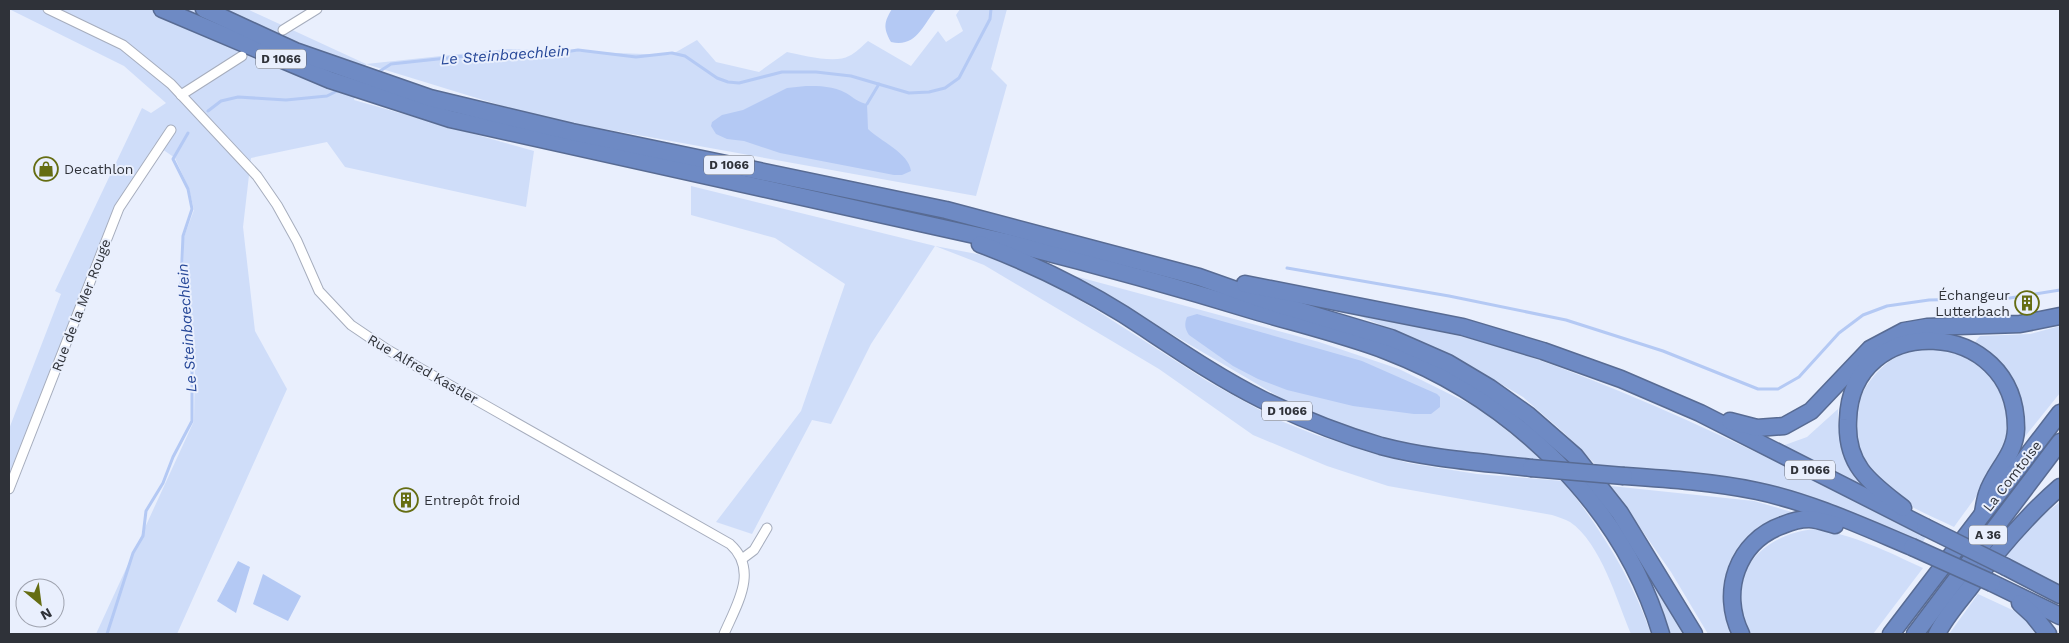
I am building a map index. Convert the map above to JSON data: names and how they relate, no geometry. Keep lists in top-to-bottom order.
{
  "streets": {
    "highway": ["D 1066", "La Comtoise", "A 36"],
    "street": ["Rue de la Mer Rouge", "Rue Alfred Kastler"]
  },
  "water": ["Le Steinbaechlein"],
  "places": {
    "shop": ["Decathlon"],
    "building": ["Échangeur Lutterbach", "Entrepôt froid"]
  },
  "north": "bottom right"
}
